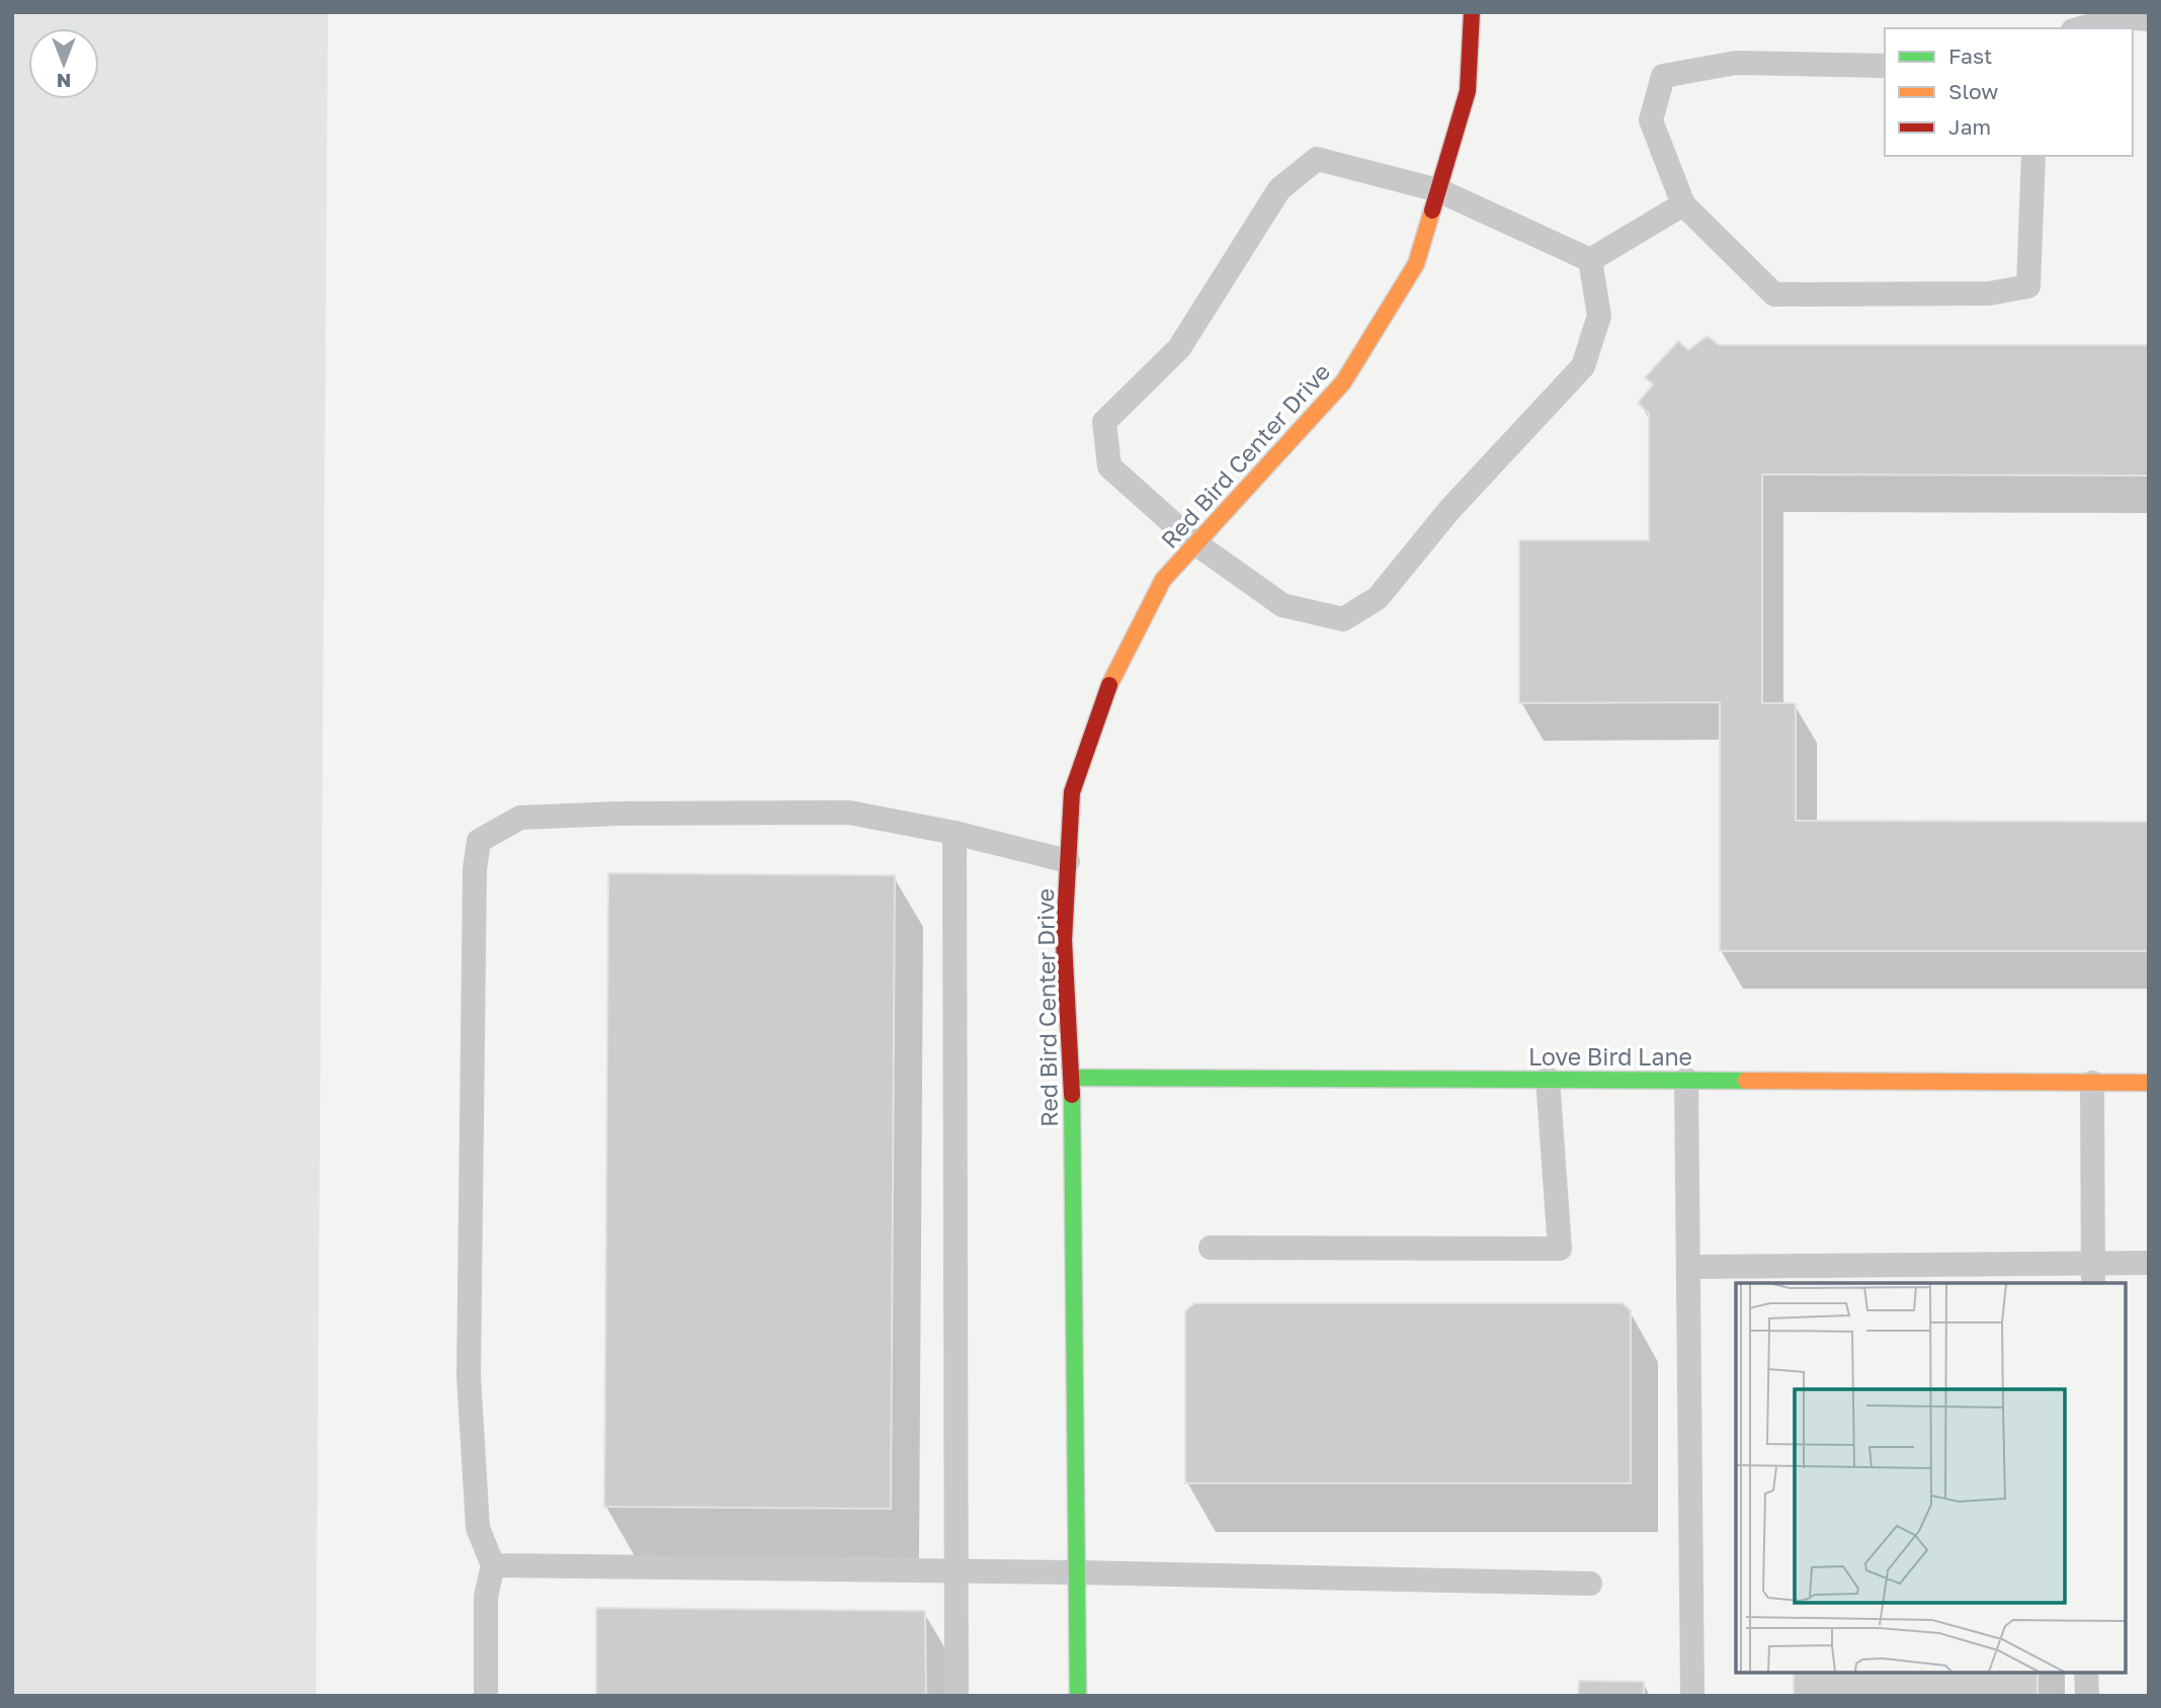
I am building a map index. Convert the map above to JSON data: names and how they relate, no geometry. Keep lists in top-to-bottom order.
{
  "streets": {
    "street": ["Red Bird Center Drive", "Love Bird Lane"]
  },
  "crossings": [
    ["Red Bird Center Drive", "Love Bird Lane"]
  ],
  "legend": ["Fast", "Slow", "Jam"],
  "north": "bottom"
}
